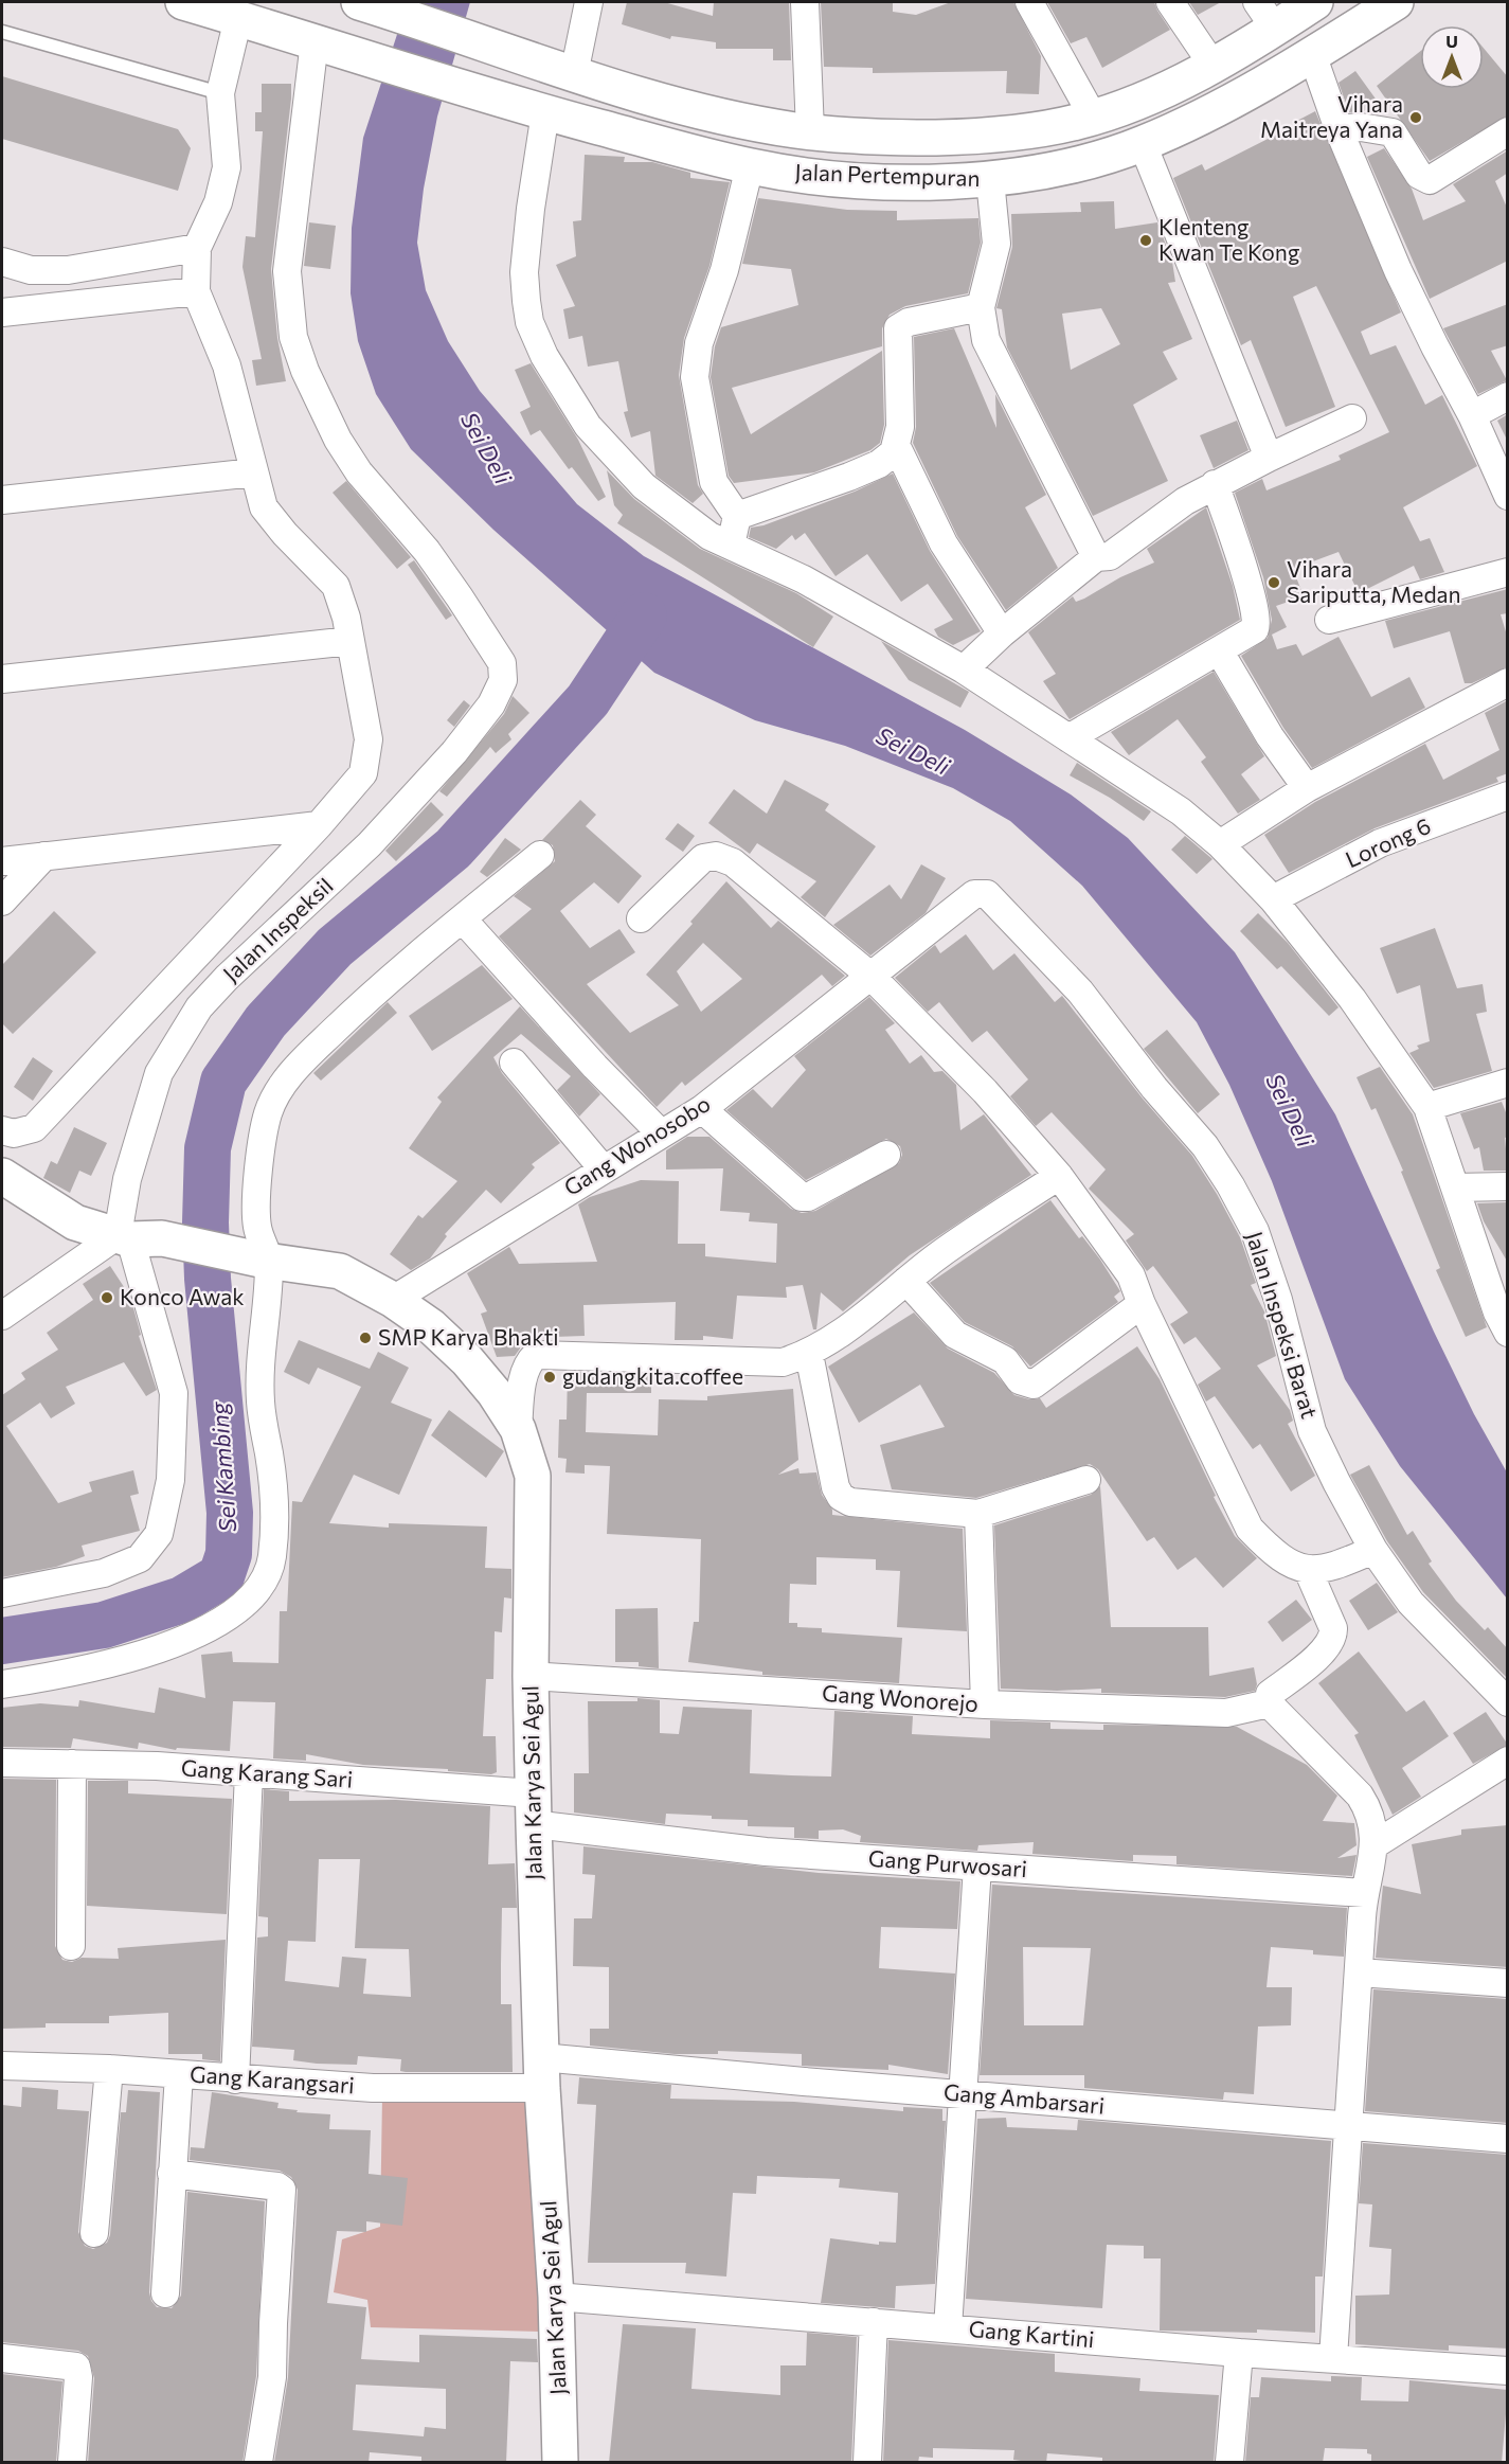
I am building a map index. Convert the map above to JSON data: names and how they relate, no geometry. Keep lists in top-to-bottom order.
{
  "streets": {
    "main road": ["Jalan Pertempuran", "Jalan Karya Sei Agul"],
    "street": [
      "Lorong 6",
      "Jalan InspeksiI",
      "Gang Wonosobo",
      "Jalan Inspeksi Barat",
      "Gang Wonorejo",
      "Gang Karang Sari",
      "Gang Purwosari",
      "Gang Karangsari",
      "Gang Ambarsari",
      "Gang Kartini"
    ]
  },
  "crossings": [
    ["Jalan Pertempuran", "Jalan InspeksiI"],
    ["Jalan InspeksiI", "Jalan Karya Sei Agul"],
    ["Gang Wonosobo", "Jalan Inspeksi Barat"],
    ["Gang Wonosobo", "Jalan Karya Sei Agul"],
    ["Gang Wonorejo", "Jalan Karya Sei Agul"],
    ["Gang Karang Sari", "Jalan Karya Sei Agul"],
    ["Gang Karang Sari", "Gang Purwosari"],
    ["Jalan Karya Sei Agul", "Gang Purwosari"],
    ["Jalan Karya Sei Agul", "Gang Karangsari"],
    ["Jalan Karya Sei Agul", "Gang Ambarsari"],
    ["Jalan Karya Sei Agul", "Gang Kartini"],
    ["Gang Karangsari", "Gang Ambarsari"]
  ],
  "water": ["Sei Deli", "Sei Kambing"],
  "places": [
    "Vihara Maitreya Yana",
    "Klenteng Kwan Te Kong",
    "Vihara Sariputta, Medan",
    "Konco Awak",
    "SMP Karya Bhakti",
    "gudangkita.coffee"
  ],
  "north": "top"
}
